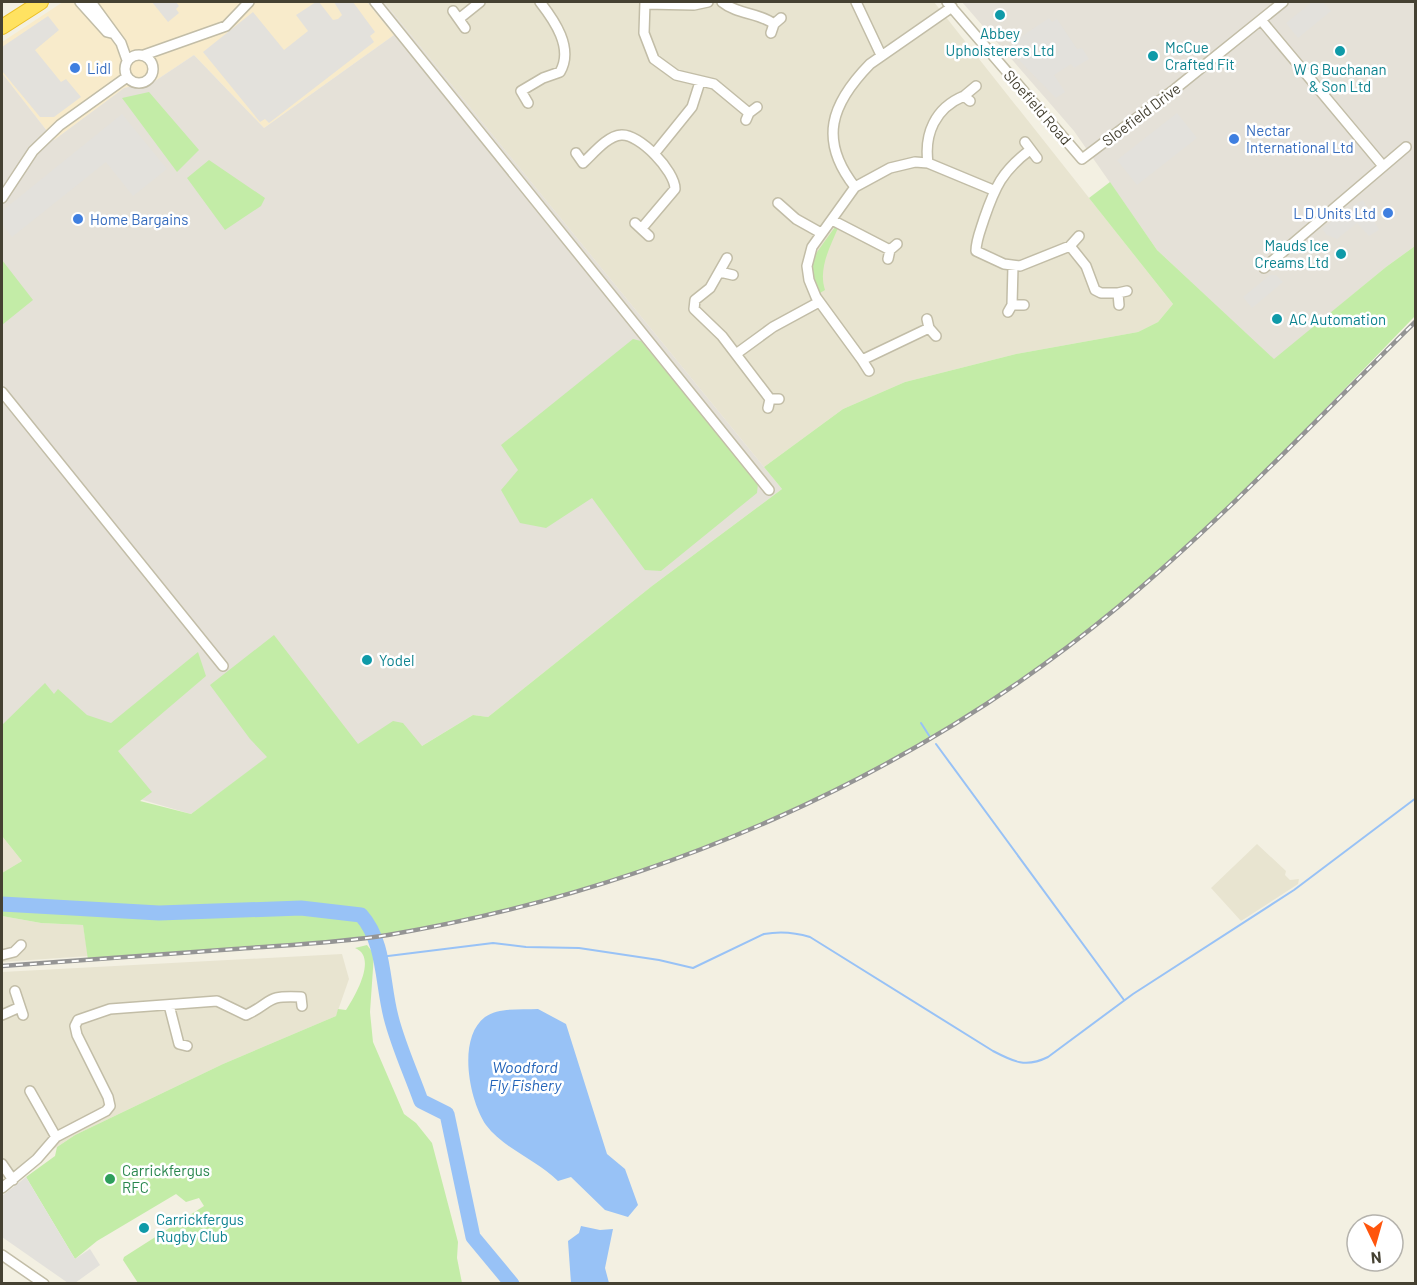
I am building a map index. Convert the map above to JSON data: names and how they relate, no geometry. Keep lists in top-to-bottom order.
{
  "streets": {
    "street": ["Sloefield Road", "Sloefield Drive"]
  },
  "crossings": [
    ["Sloefield Road", "Sloefield Drive"]
  ],
  "water": ["Woodford Fly Fishery"],
  "places": [
    "Abbey Upholsterers Ltd",
    "W G Buchanan & Son Ltd",
    "McCue Crafted Fit",
    "Lidl",
    "Nectar International Ltd",
    "L D Units Ltd",
    "Home Bargains",
    "Mauds Ice Creams Ltd",
    "AC Automation",
    "Yodel",
    "Carrickfergus RFC",
    "Carrickfergus Rugby Club"
  ],
  "north": "bottom"
}
